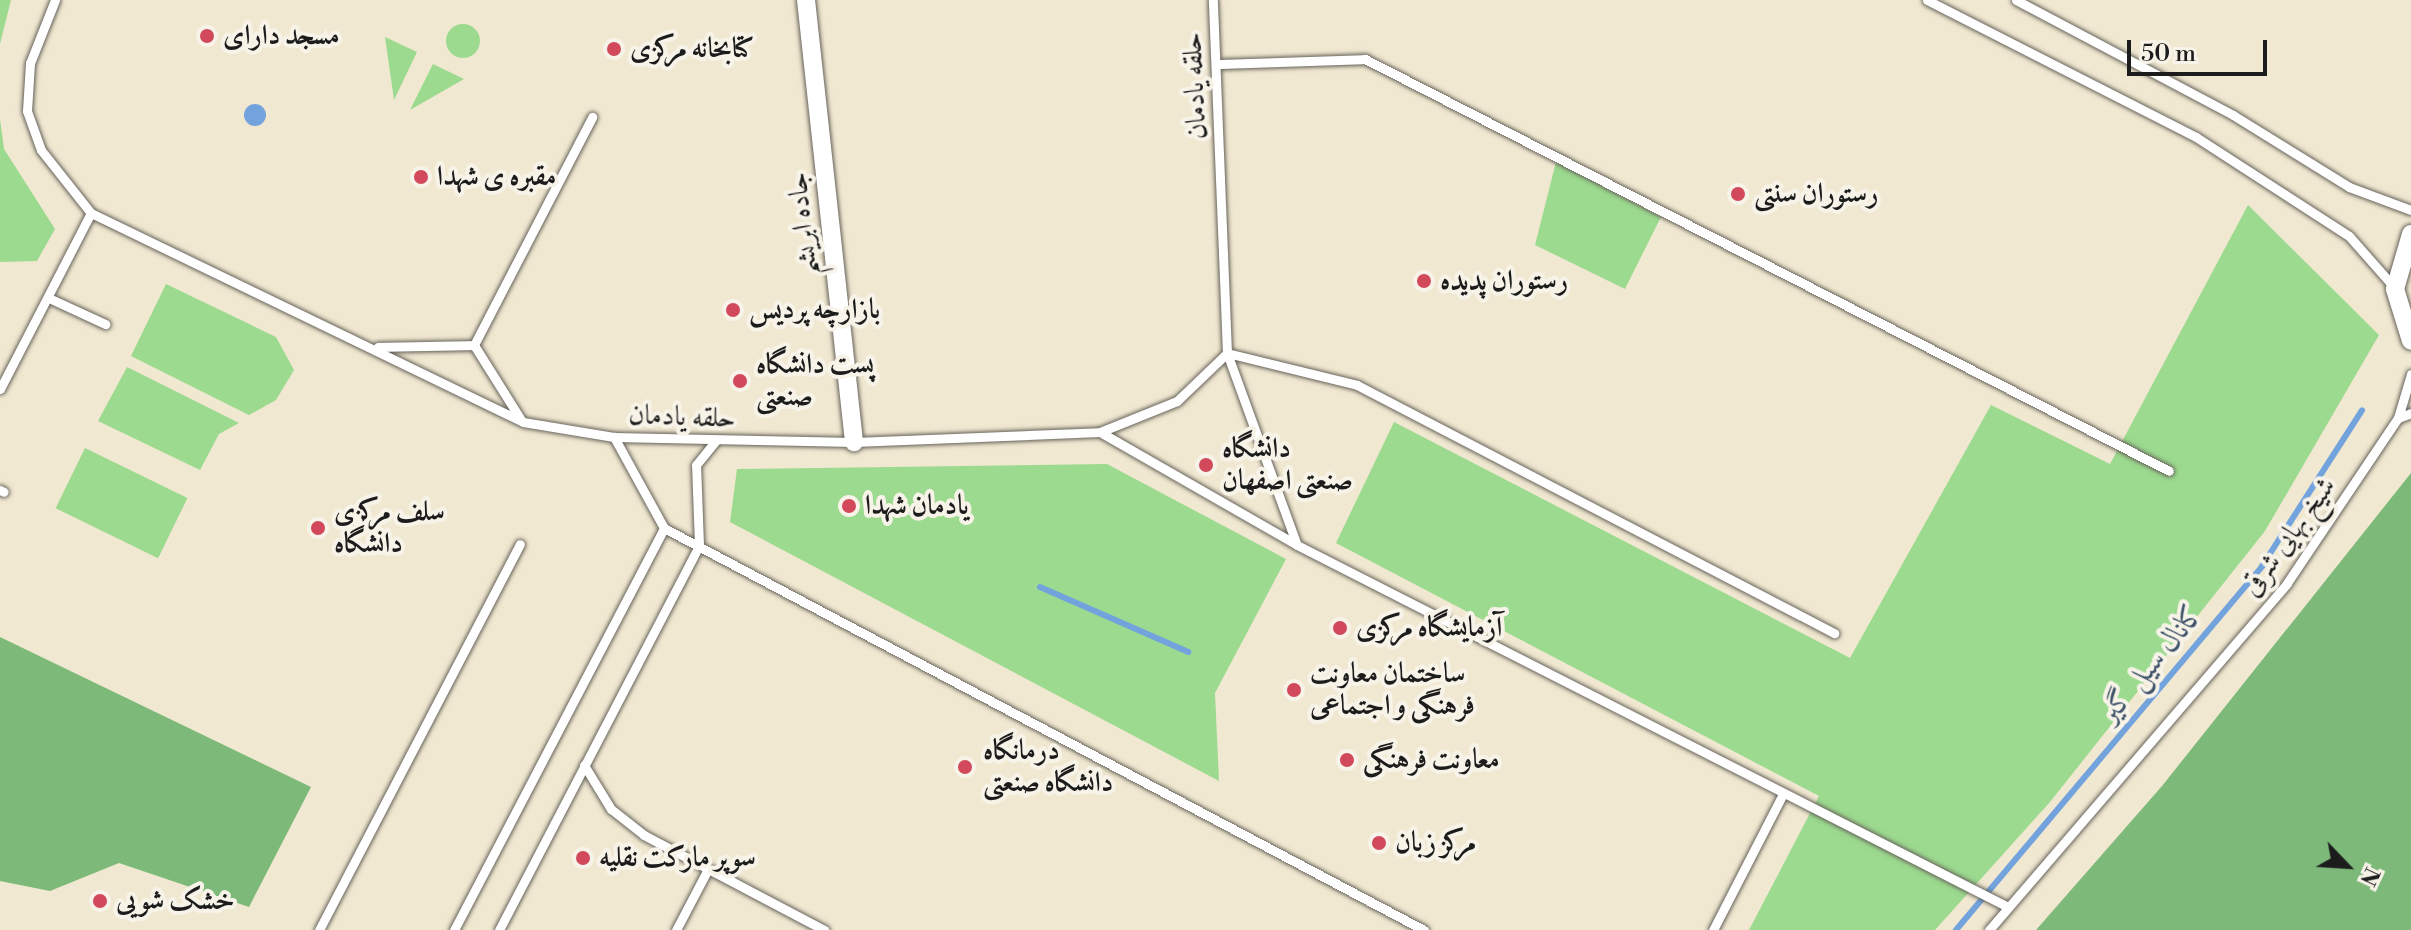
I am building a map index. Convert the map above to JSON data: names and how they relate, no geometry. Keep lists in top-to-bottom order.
{
  "streets": {
    "street": ["جاده ابریشم"],
    "lane": ["حلقه یادمان", "شیخ بهایی شرقی"]
  },
  "crossings": [
    ["حلقه یادمان", "جاده ابریشم"]
  ],
  "water": ["کانال سیل گیر"],
  "places": [
    "مسجد دارای",
    "کتابخانه مرکزی",
    "مقبره ی شهدا",
    "رستوران سنتی",
    "رستوران پدیده",
    "بازارچه پردیس",
    "پست دانشگاه صنعتی",
    "دانشگاه صنعتی اصفهان",
    "یادمان شهدا",
    "سلف مرکزی دانشگاه",
    "آزمایشگاه مرکزی",
    "ساختمان معاونت فرهنگی و اجتماعی",
    "معاونت فرهنگی",
    "درمانگاه دانشگاه صنعتی",
    "مرکز زبان",
    "سوپر مارکت نقلیه",
    "خشک شویی"
  ],
  "scale_bar": "50 m",
  "north": "bottom right"
}
